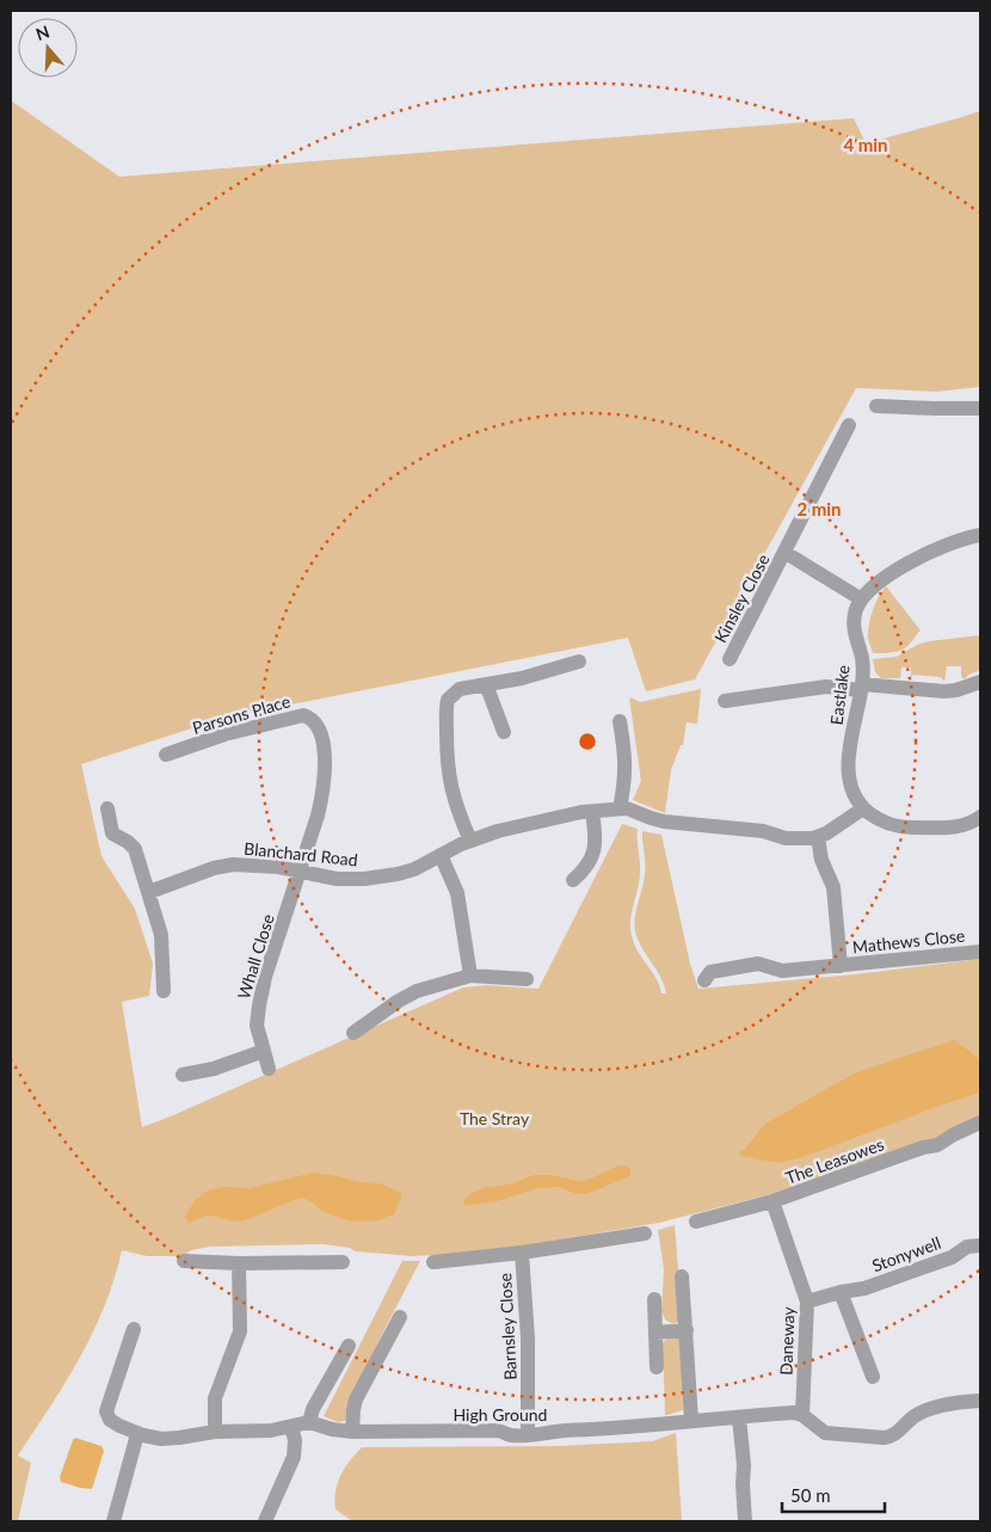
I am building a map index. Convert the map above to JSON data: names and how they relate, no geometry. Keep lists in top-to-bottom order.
{
  "streets": {
    "street": [
      "Kinsley Close",
      "Eastlake",
      "Parsons Place",
      "Blanchard Road",
      "Mathews Close",
      "Whall Close",
      "The Leasowes",
      "Stonywell",
      "Barnsley Close",
      "Daneway",
      "High Ground"
    ]
  },
  "crossings": [
    ["Kinsley Close", "Eastlake"],
    ["Eastlake", "Blanchard Road"],
    ["Parsons Place", "Blanchard Road"],
    ["Parsons Place", "Whall Close"],
    ["Blanchard Road", "Mathews Close"],
    ["Blanchard Road", "Whall Close"],
    ["The Leasowes", "Daneway"],
    ["Stonywell", "Daneway"],
    ["Barnsley Close", "High Ground"],
    ["Daneway", "High Ground"]
  ],
  "parks": ["The Stray"],
  "scale_bar": "50 m",
  "north": "top",
  "rings": ["4 min", "2 min"]
}
